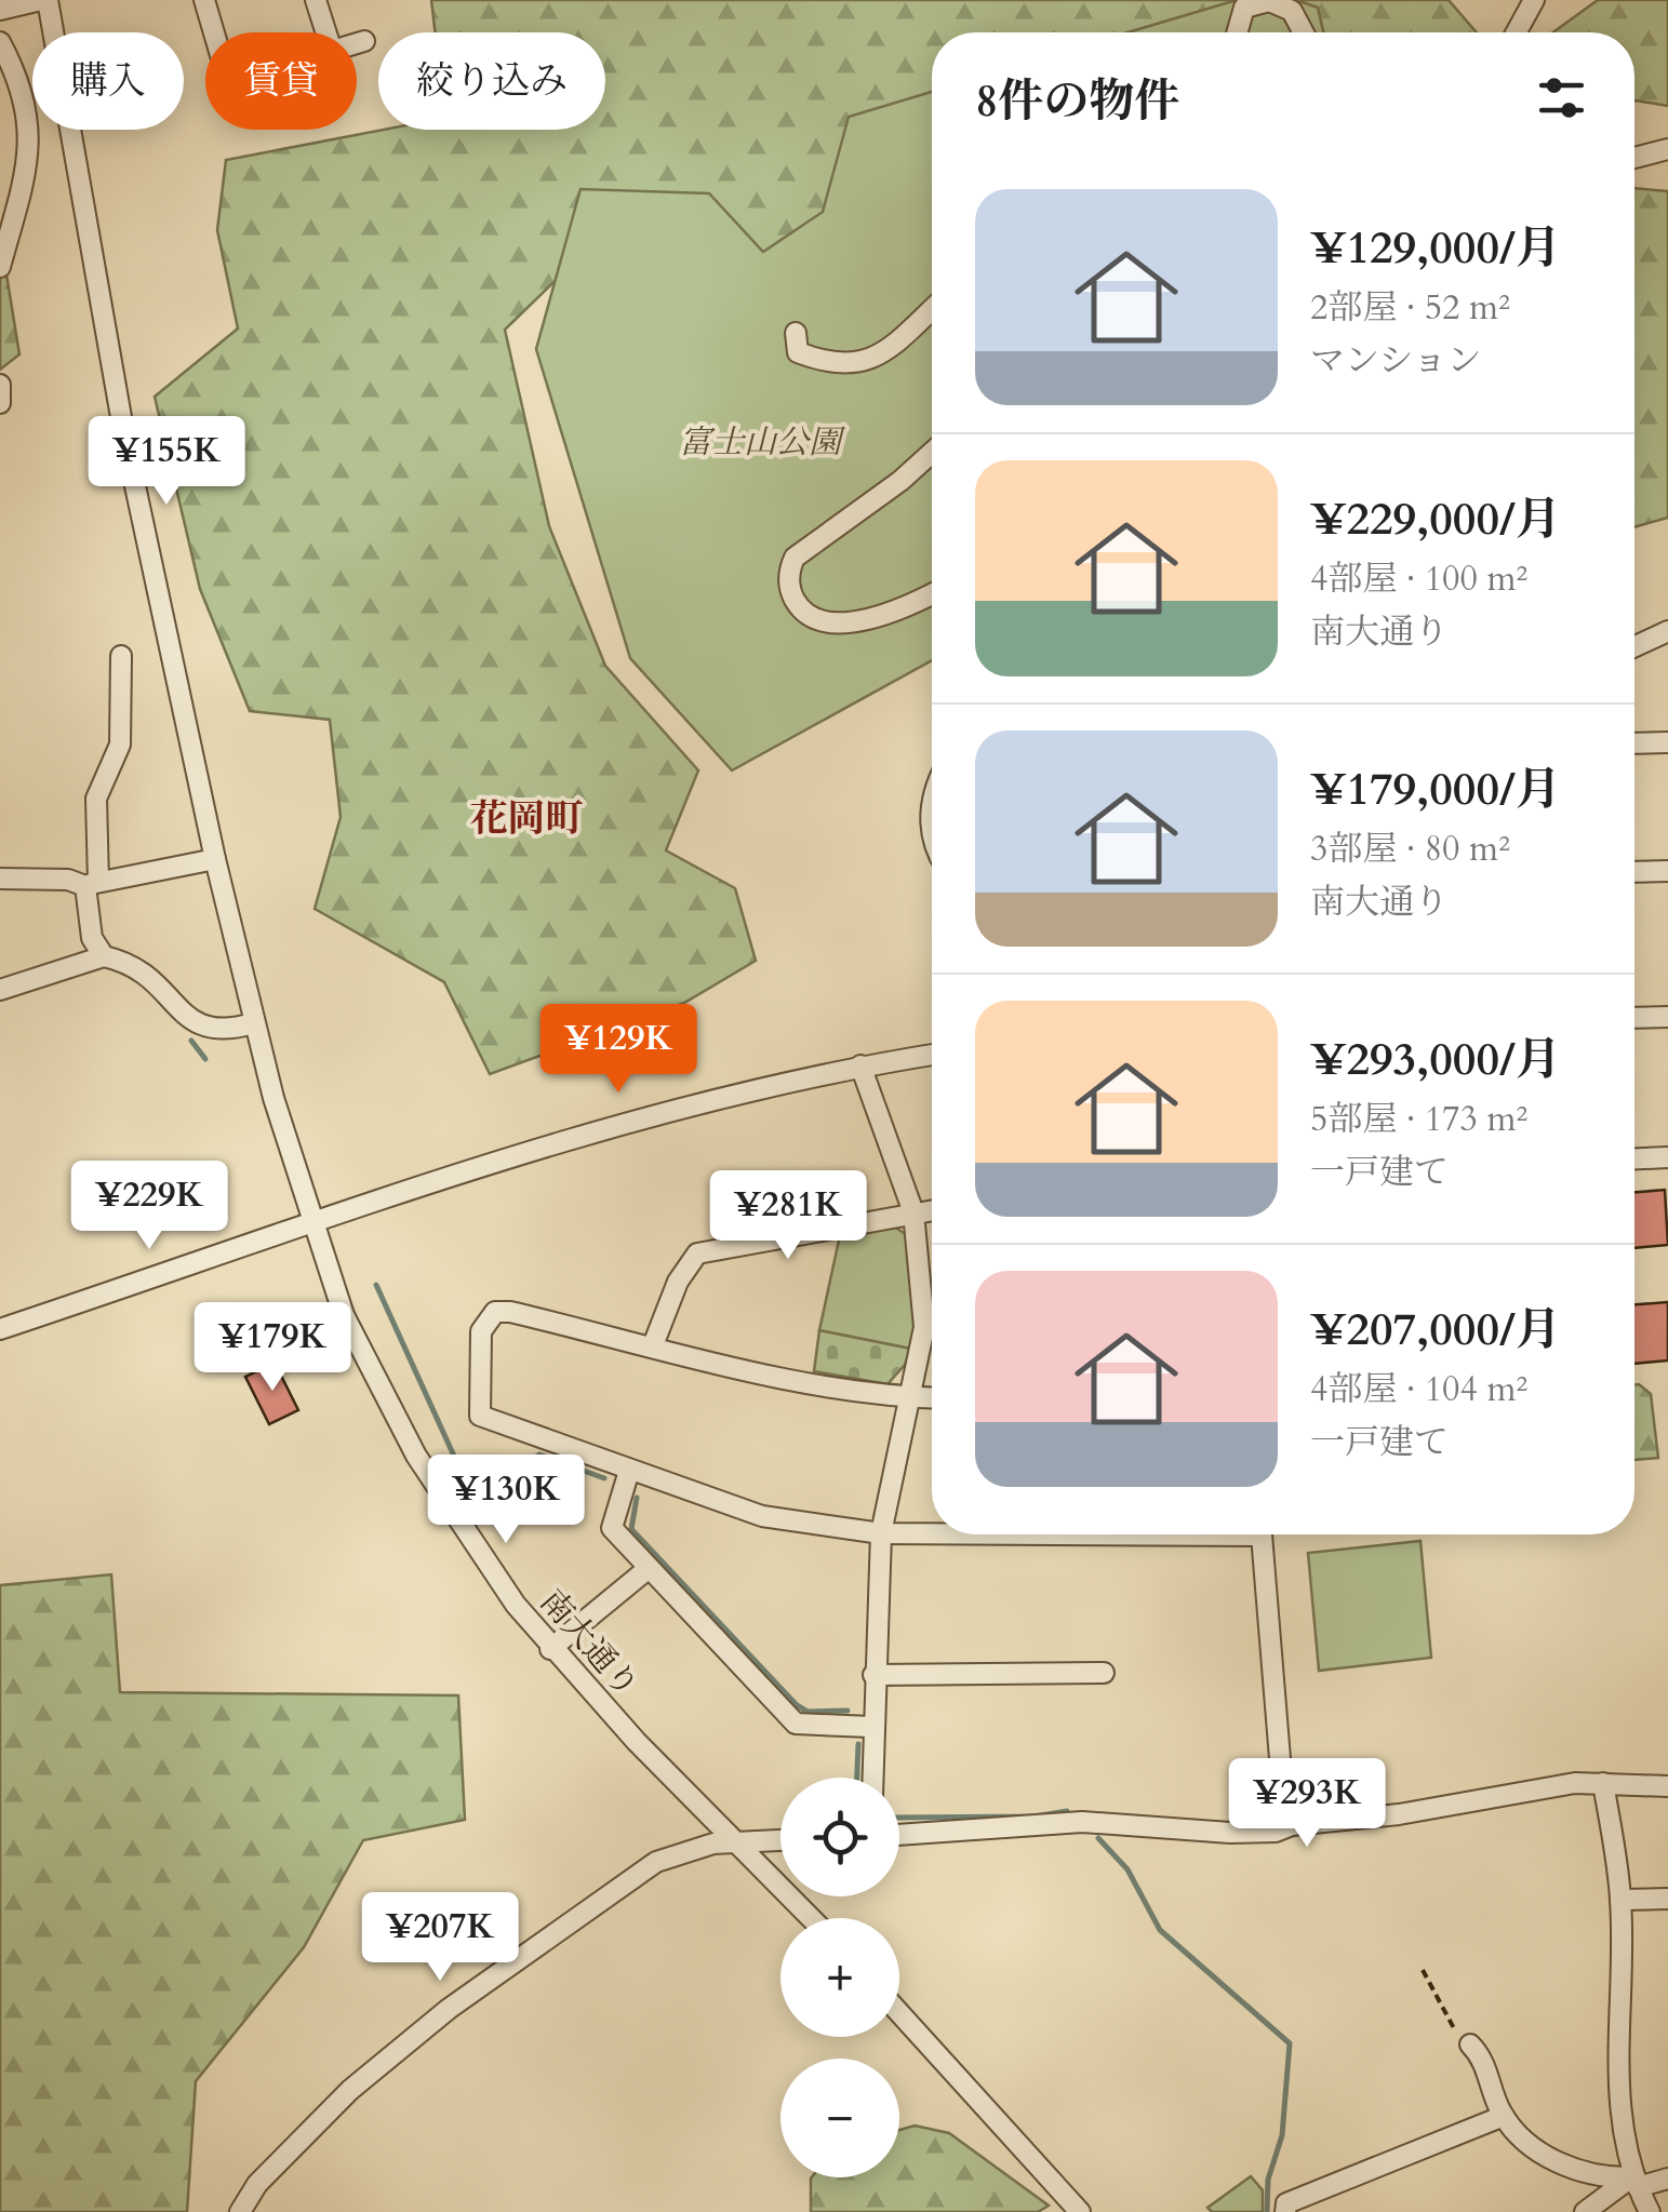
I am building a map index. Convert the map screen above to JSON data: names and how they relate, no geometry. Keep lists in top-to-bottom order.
{
  "streets": {
    "street": ["南大通り"]
  },
  "districts": ["花岡町"],
  "parks": ["富士山公園"],
  "page": {
    "chip": ["購入", "賃貸", "絞り込み"],
    "heading": "8件の物件",
    "list": [
      {
        "name": "¥129,000/月",
        "note": "2部屋 · 52 m² · マンション"
      },
      {
        "name": "¥229,000/月",
        "note": "4部屋 · 100 m² · 南大通り"
      },
      {
        "name": "¥179,000/月",
        "note": "3部屋 · 80 m² · 南大通り"
      },
      {
        "name": "¥293,000/月",
        "note": "5部屋 · 173 m² · 一戸建て"
      },
      {
        "name": "¥207,000/月",
        "note": "4部屋 · 104 m² · 一戸建て"
      }
    ],
    "price": [
      "¥155K",
      "¥129K",
      "¥229K",
      "¥281K",
      "¥179K",
      "¥130K",
      "¥293K",
      "¥207K"
    ],
    "map_buttons": ["+", "−"]
  }
}
